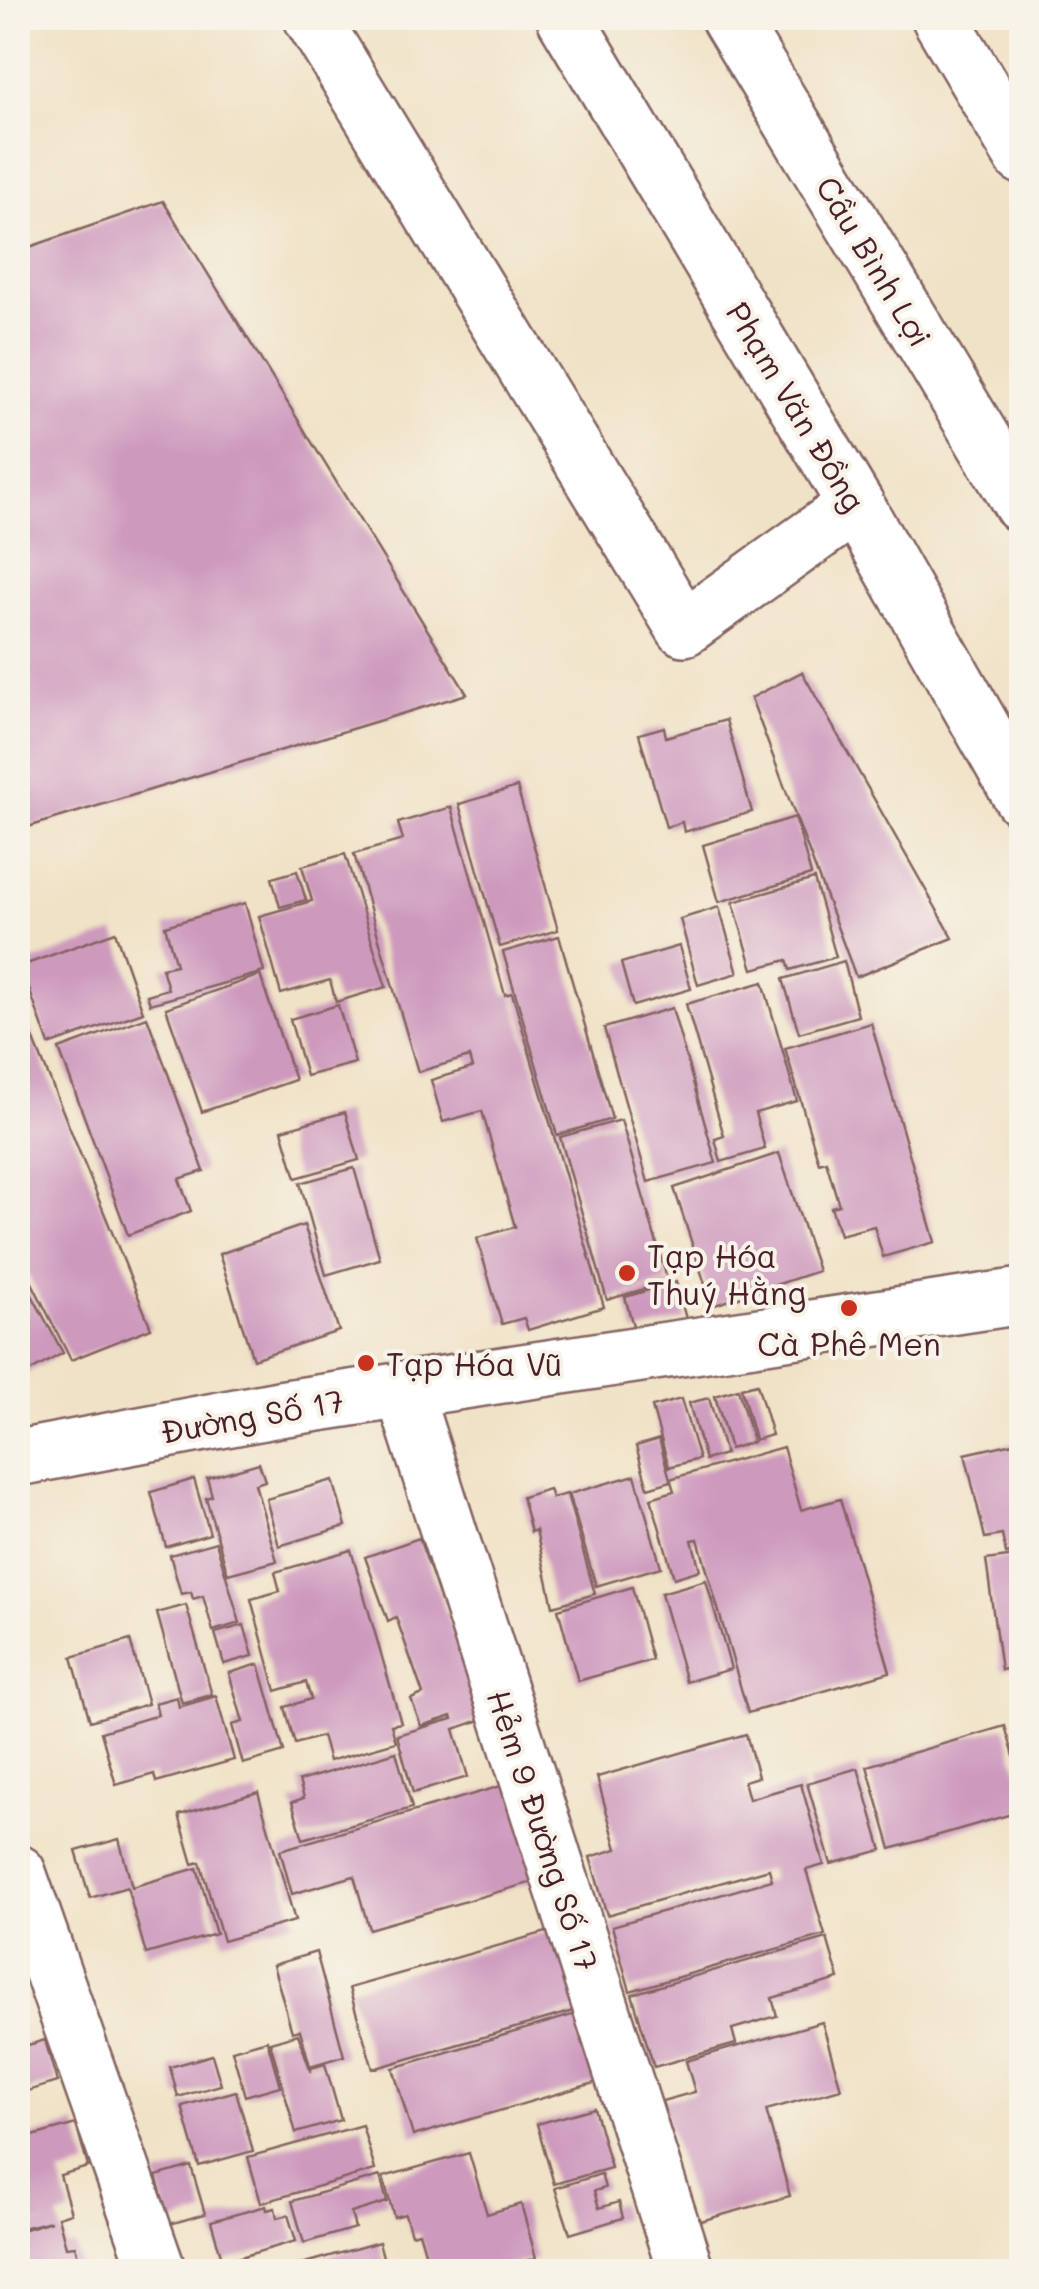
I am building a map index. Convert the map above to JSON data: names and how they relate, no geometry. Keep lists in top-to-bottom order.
{
  "streets": {
    "main road": [
      "Cầu Bình Lợi",
      "Phạm Văn Đồng",
      "Đường Số 17",
      "Hẻm 9 Đường Số 17"
    ]
  },
  "crossings": [
    ["Đường Số 17", "Hẻm 9 Đường Số 17"]
  ],
  "places": ["Tạp Hóa Thuý Hằng", "Cà Phê Men", "Tạp Hóa Vũ"]
}
